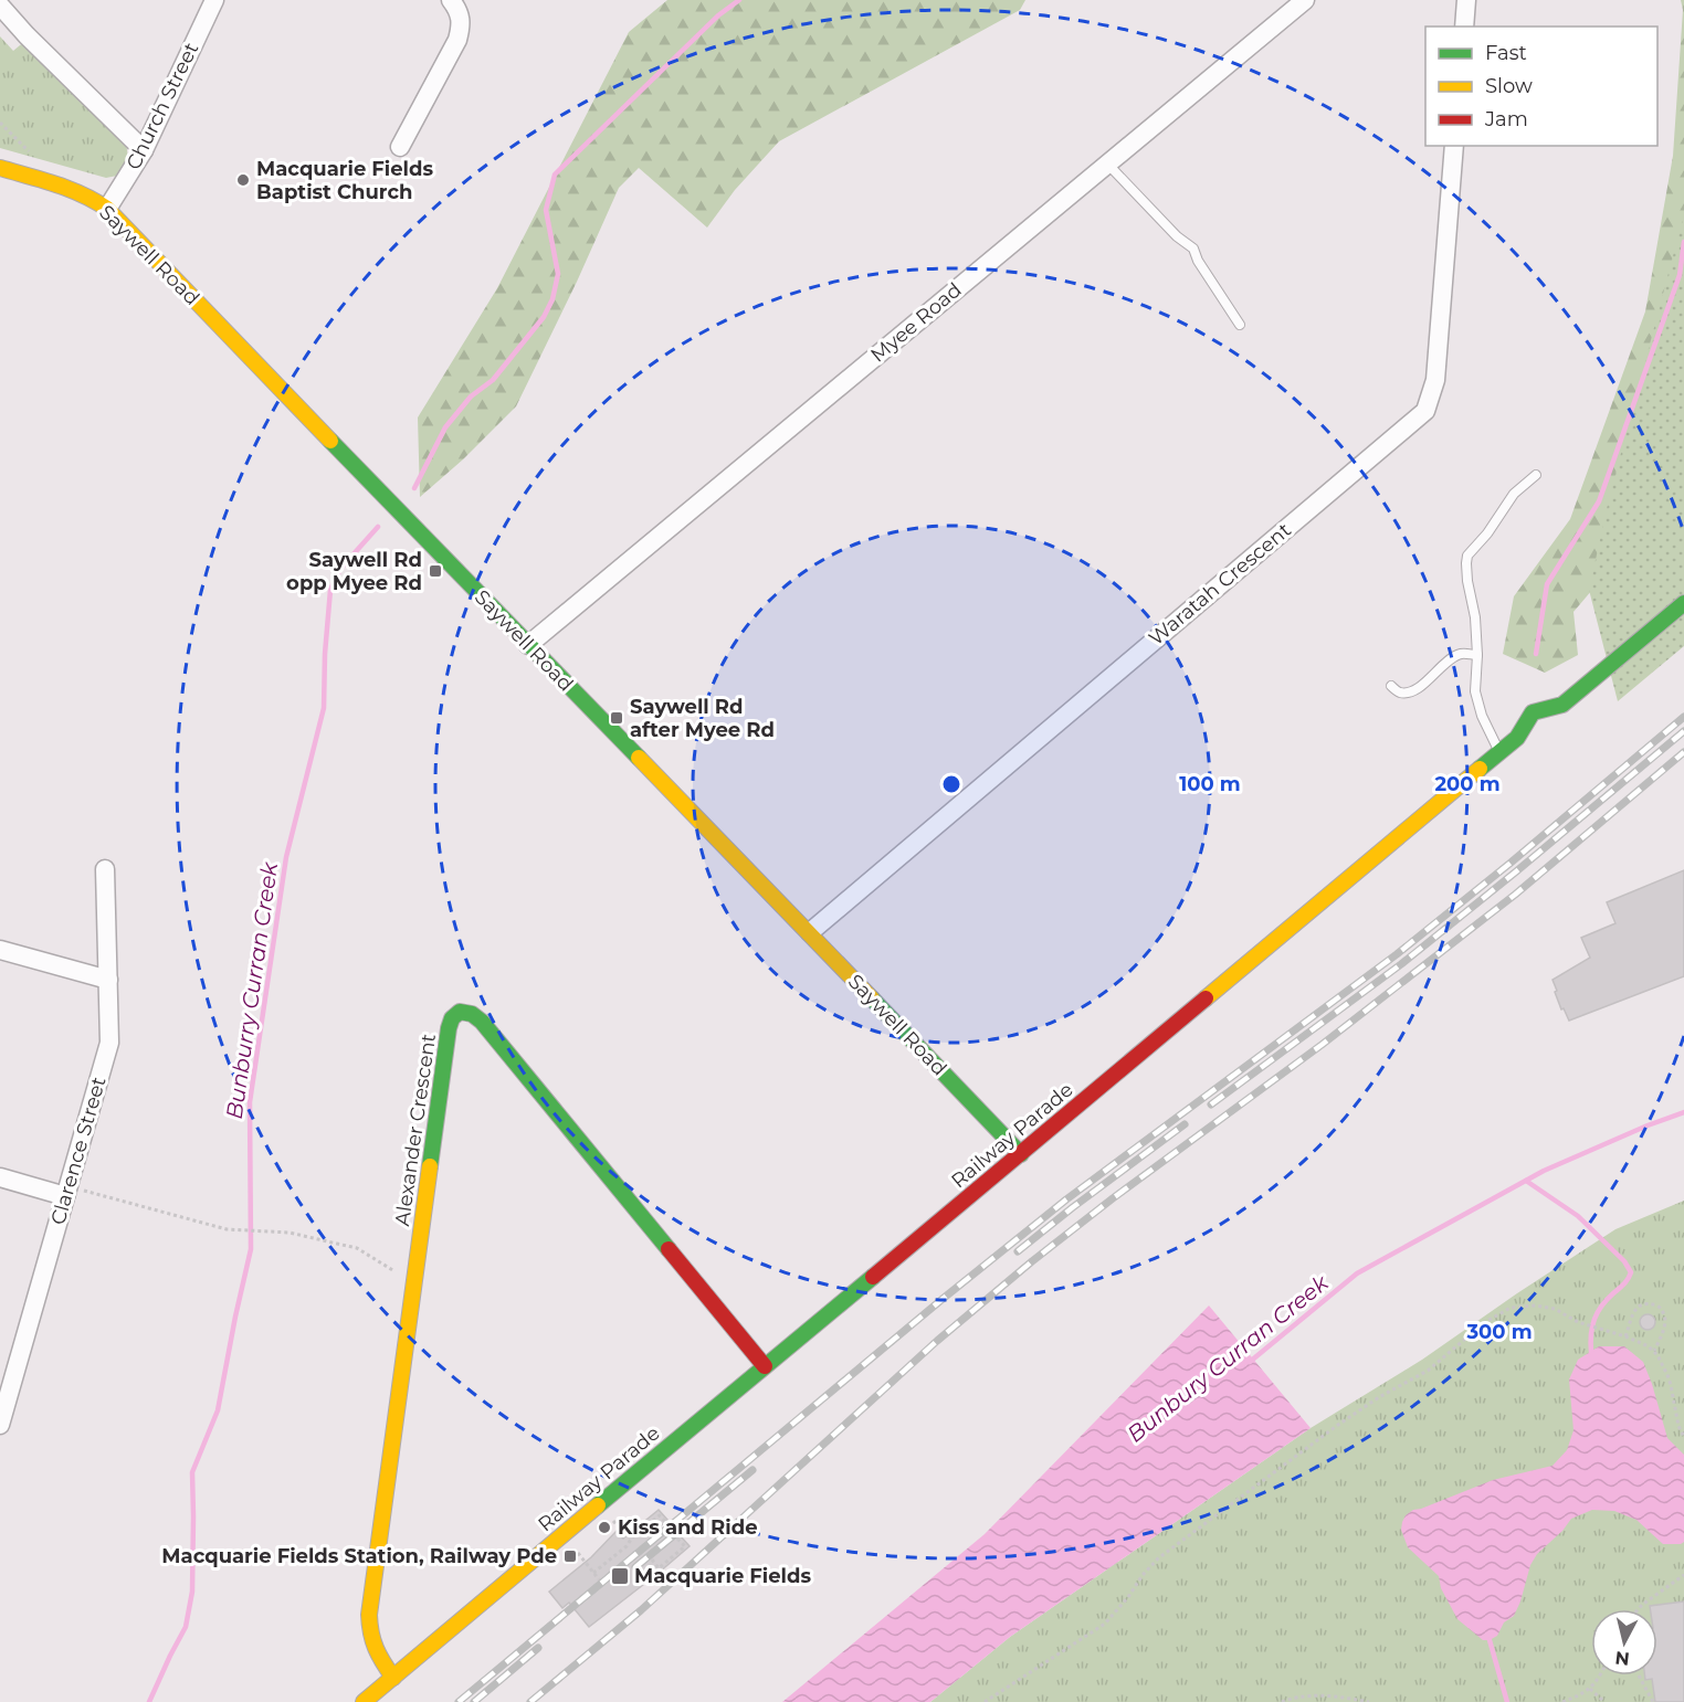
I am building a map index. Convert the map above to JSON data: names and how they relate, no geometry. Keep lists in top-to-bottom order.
{
  "streets": {
    "street": [
      "Church Street",
      "Saywell Road",
      "Myee Road",
      "Waratah Crescent",
      "Alexander Crescent",
      "Railway Parade",
      "Clarence Street"
    ]
  },
  "crossings": [
    ["Church Street", "Saywell Road"],
    ["Saywell Road", "Myee Road"],
    ["Saywell Road", "Waratah Crescent"],
    ["Saywell Road", "Railway Parade"],
    ["Alexander Crescent", "Railway Parade"]
  ],
  "water": ["Bunburry Curran Creek", "Bunbury Curran Creek"],
  "places": {
    "other": ["Macquarie Fields Baptist Church", "Kiss and Ride"],
    "transit": [
      "Saywell Rd opp Myee Rd",
      "Saywell Rd after Myee Rd",
      "Macquarie Fields Station, Railway Pde",
      "Macquarie Fields"
    ]
  },
  "legend": ["Fast", "Slow", "Jam"],
  "north": "bottom",
  "rings": ["100 m", "200 m", "300 m"]
}
